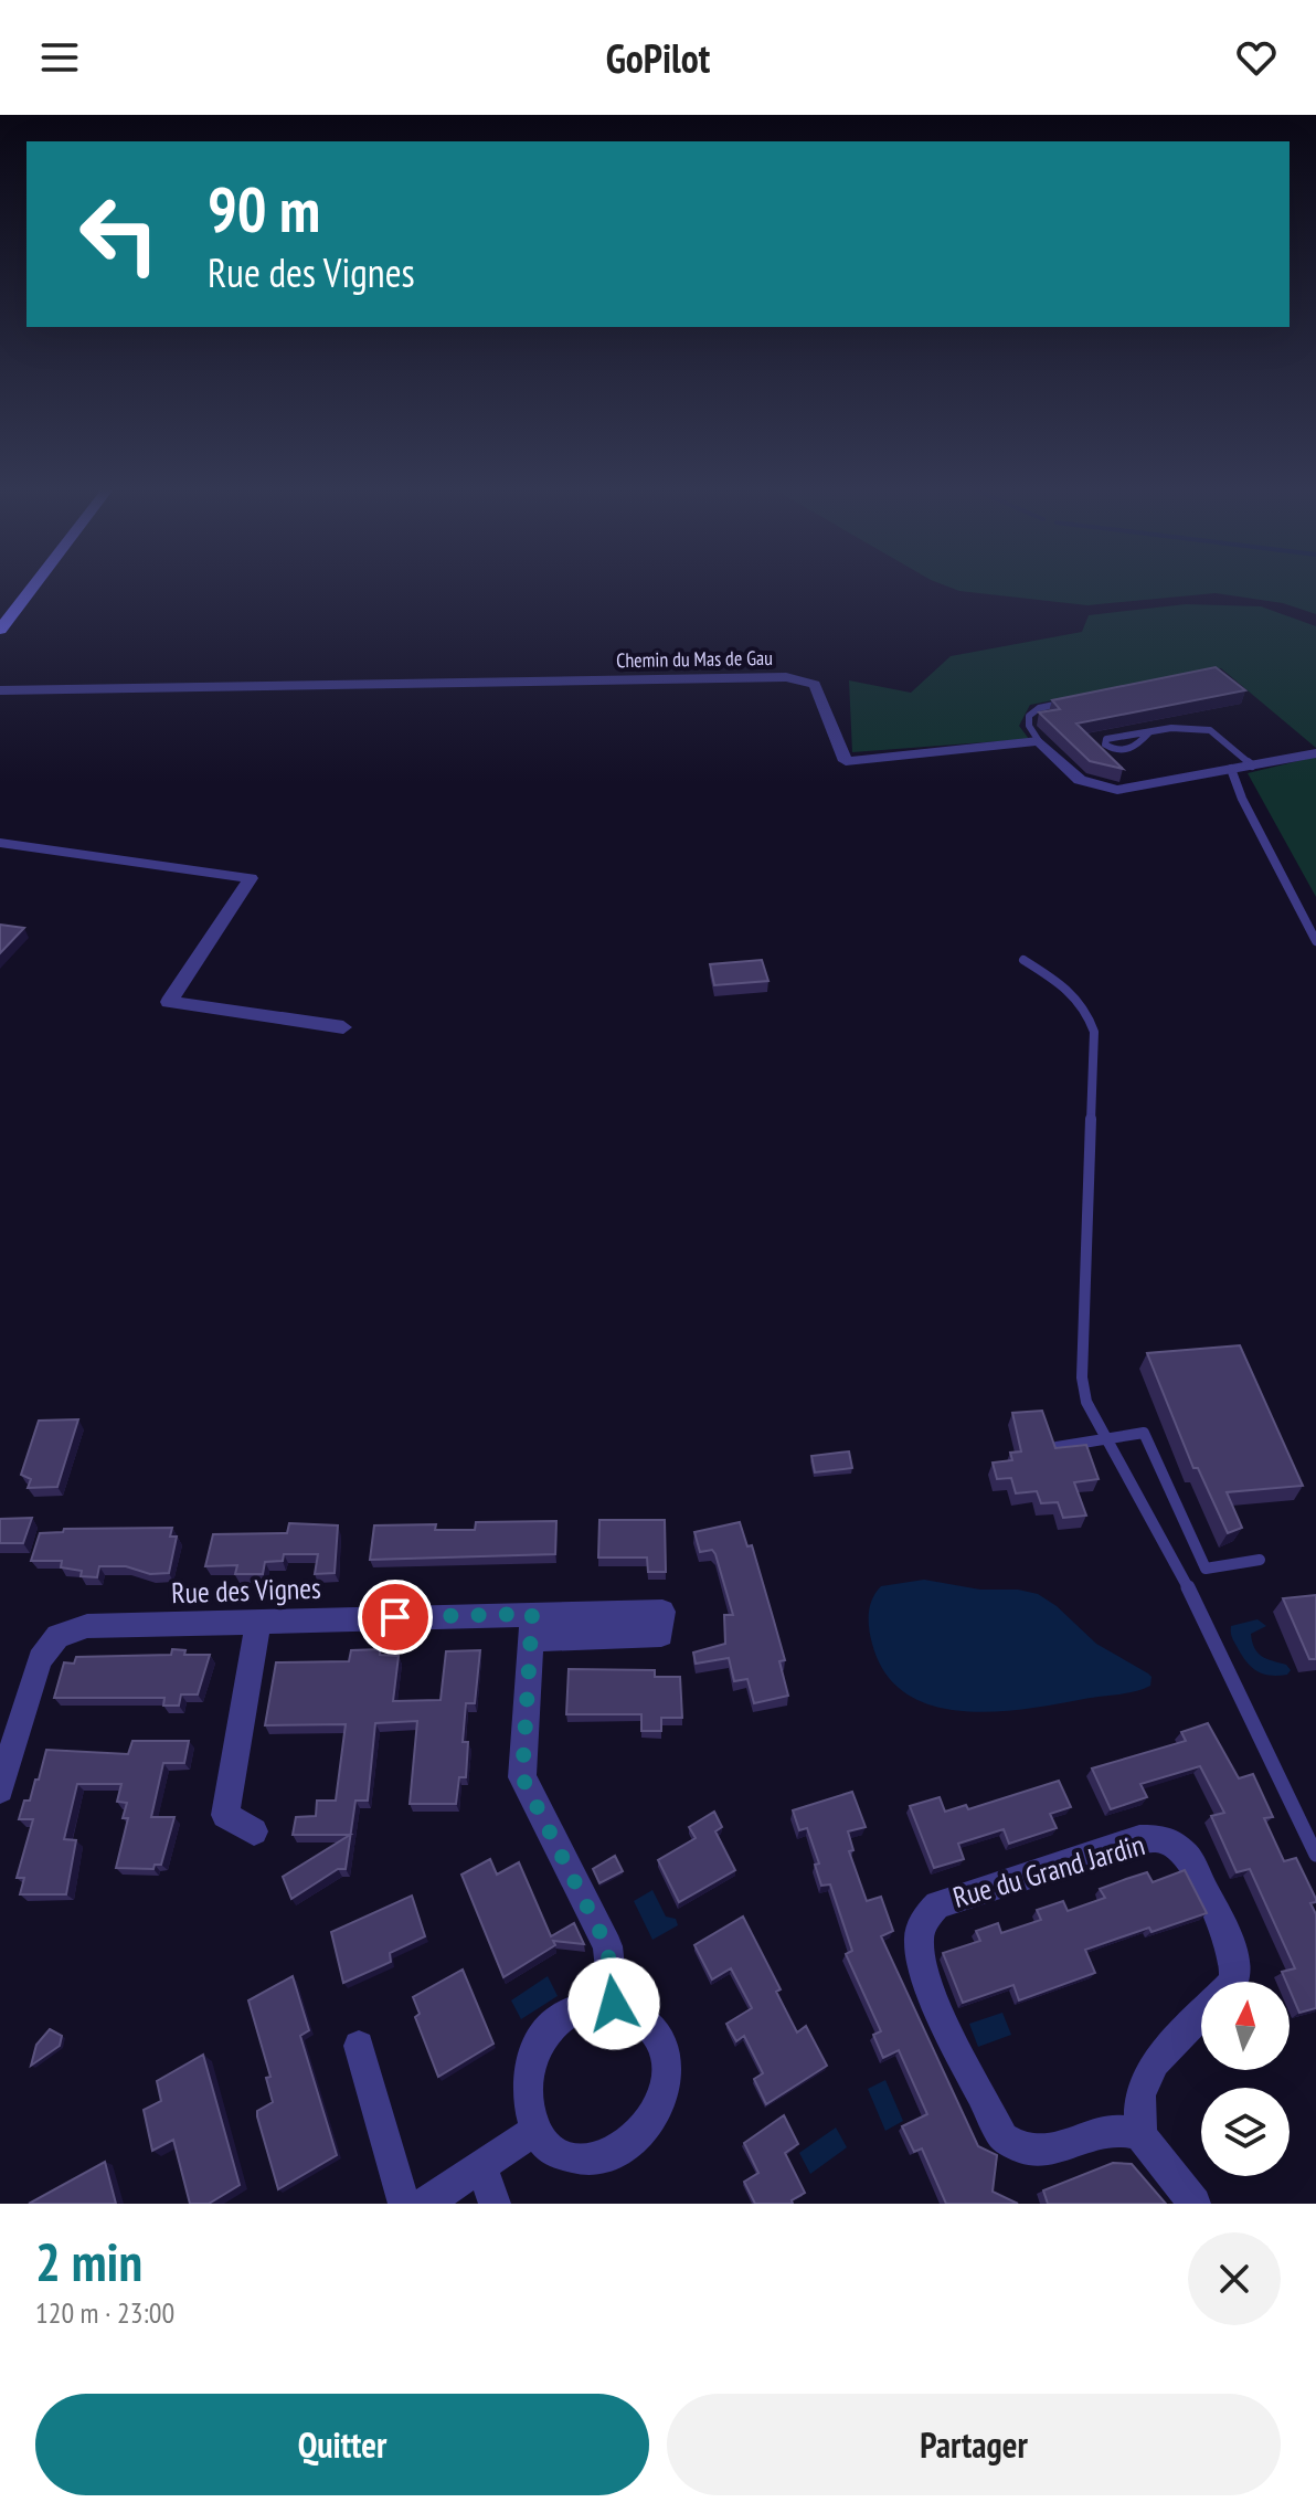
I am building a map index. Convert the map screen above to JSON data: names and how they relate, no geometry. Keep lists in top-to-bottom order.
{
  "streets": {
    "street": ["Chemin du Mas de Gau", "Rue des Vignes", "Rue du Grand Jardin"]
  },
  "north": "top",
  "page": {
    "header": "GoPilot",
    "turn": ["90 m", "Rue des Vignes"],
    "heading": ["2 min", "120 m · 23:00"],
    "buttons": ["Quitter", "Partager"]
  }
}
